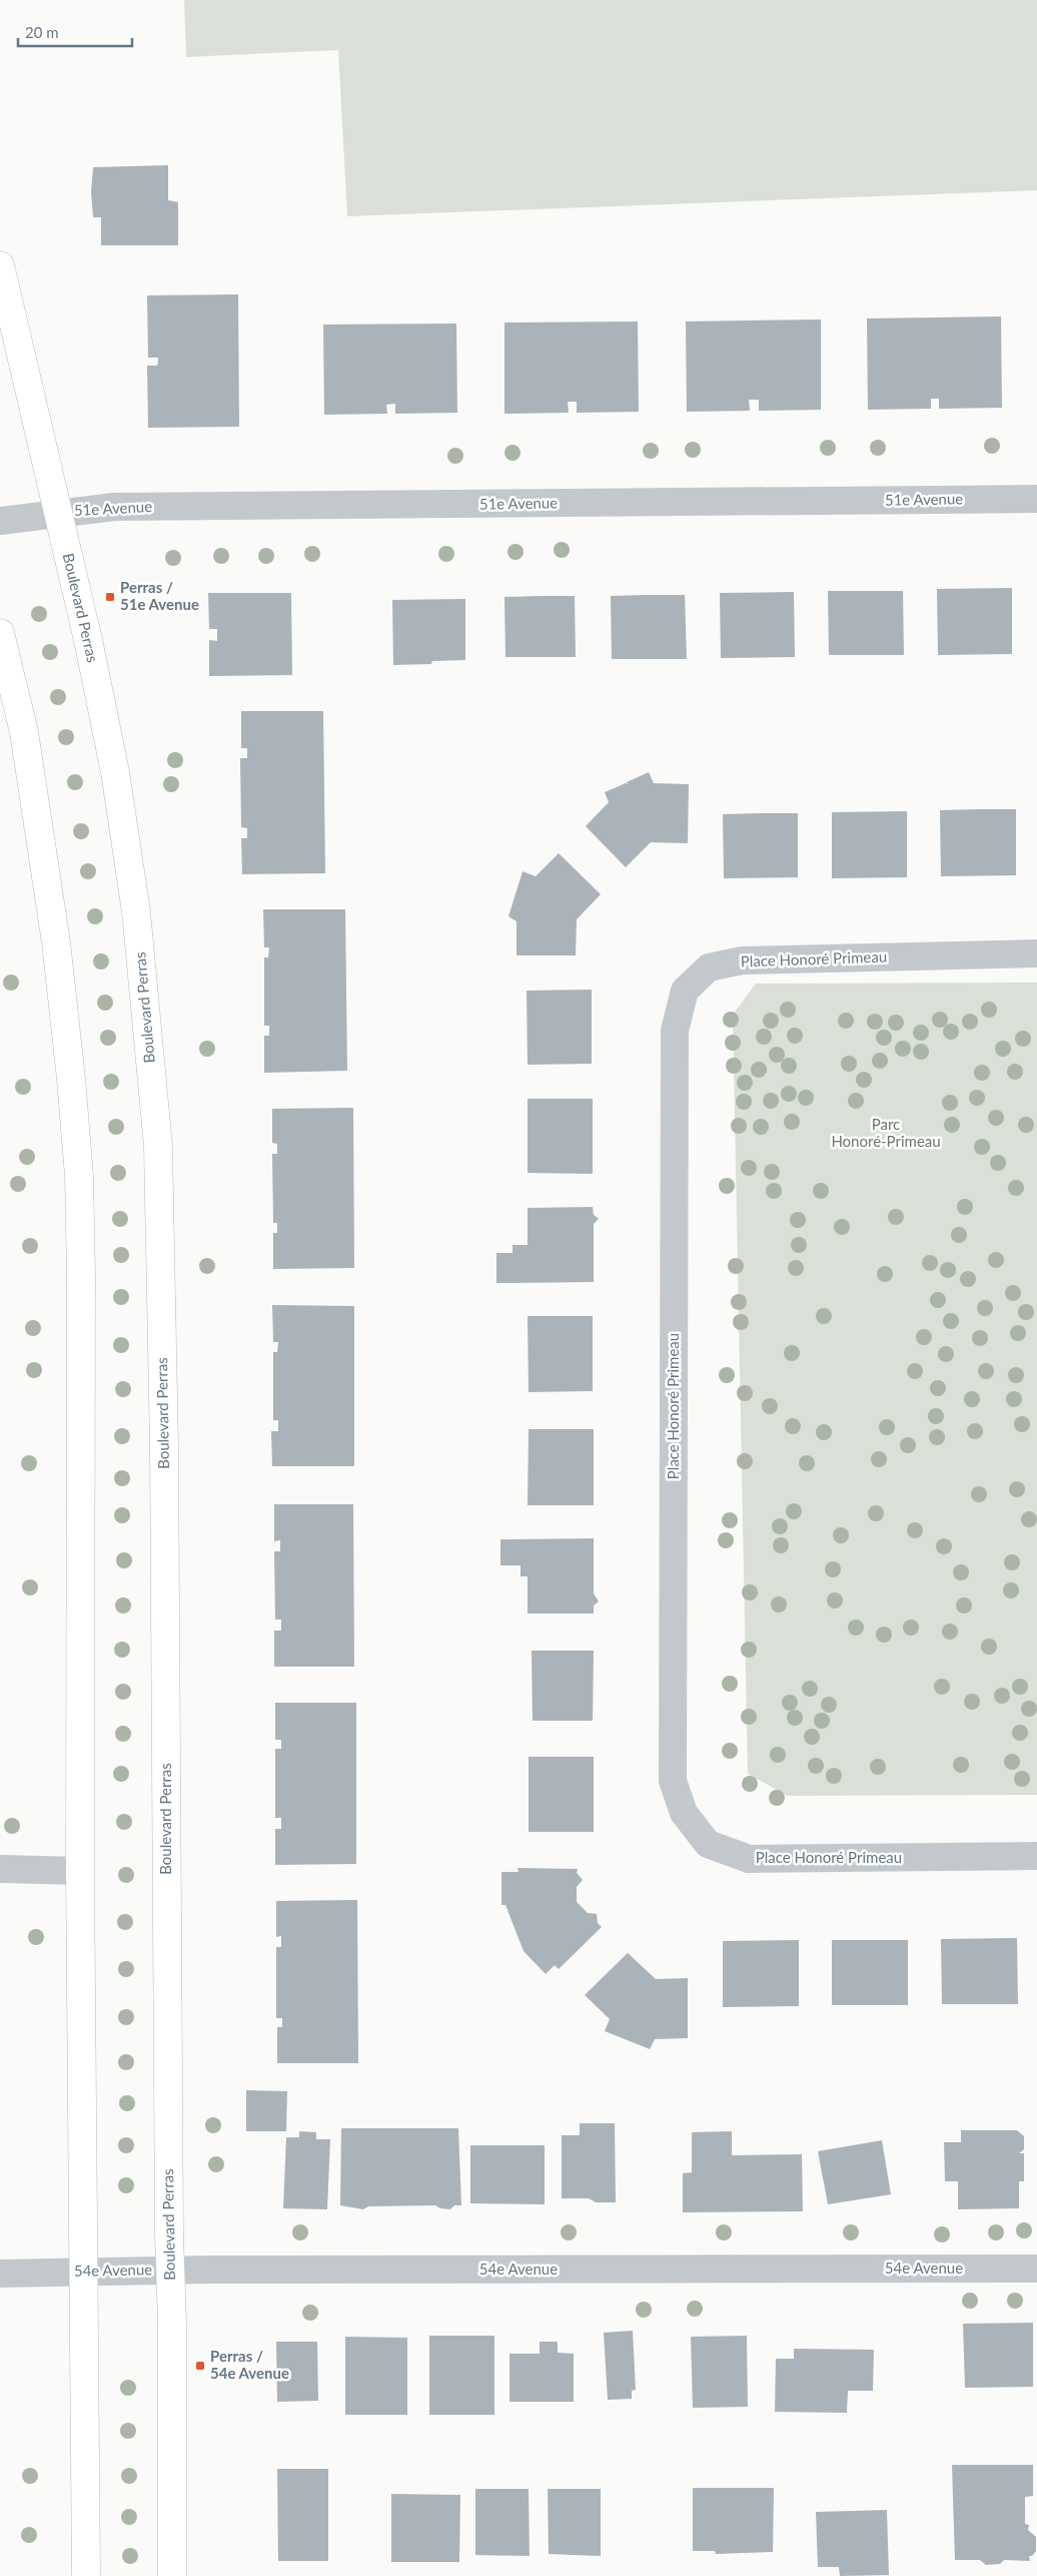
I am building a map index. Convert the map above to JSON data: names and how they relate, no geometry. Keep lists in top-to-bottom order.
{
  "streets": {
    "main road": ["Boulevard Perras"],
    "street": ["51e Avenue", "Place Honoré Primeau", "54e Avenue"]
  },
  "crossings": [
    ["51e Avenue", "Boulevard Perras"],
    ["Boulevard Perras", "54e Avenue"]
  ],
  "parks": ["Parc Honoré-Primeau"],
  "places": {
    "transit": ["Perras / 51e Avenue", "Perras / 54e Avenue"]
  },
  "scale_bar": "20 m"
}
